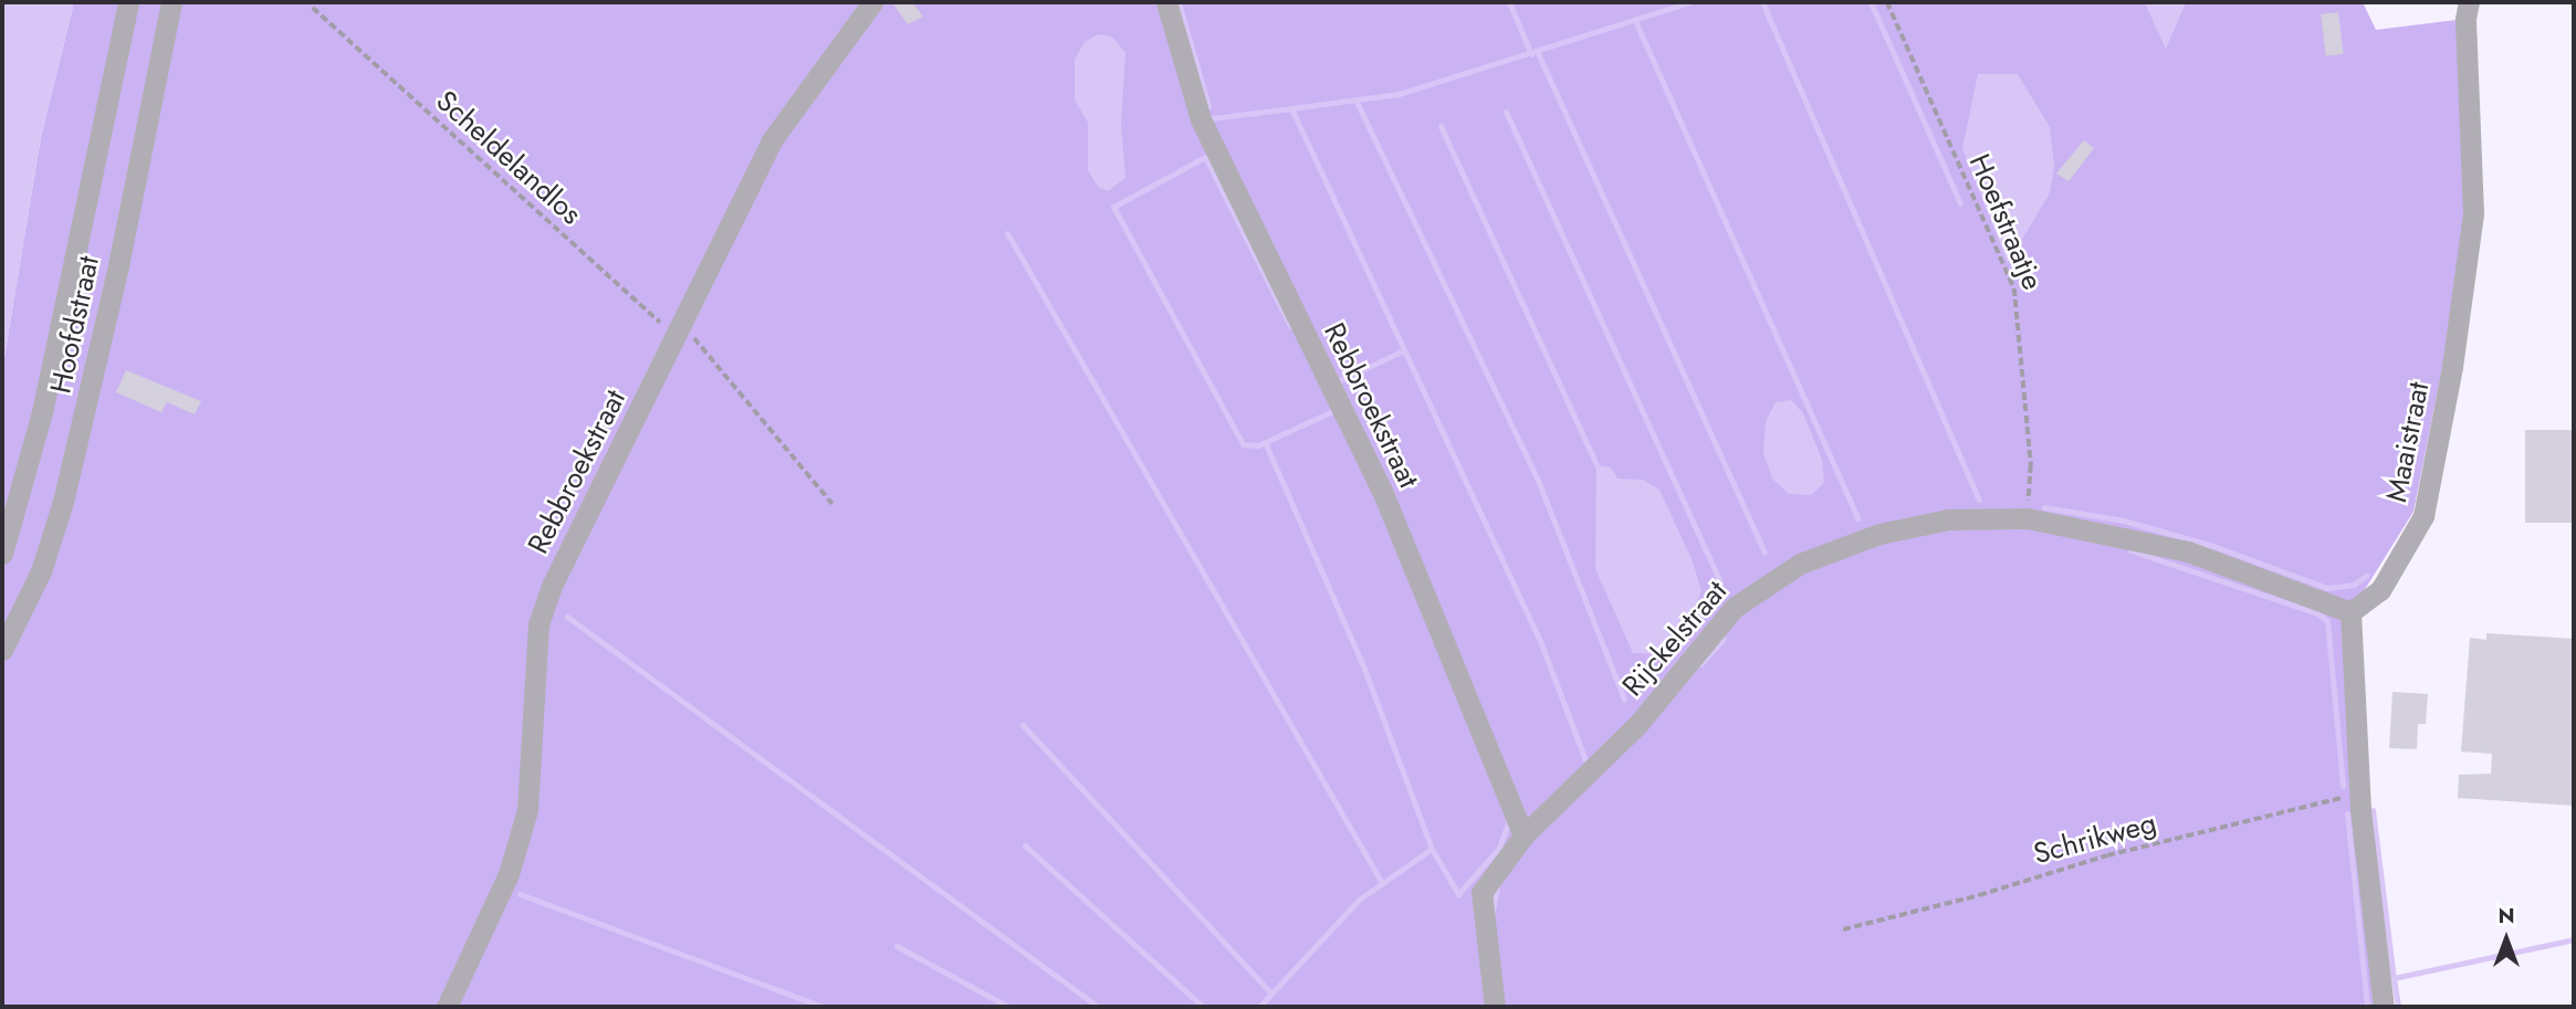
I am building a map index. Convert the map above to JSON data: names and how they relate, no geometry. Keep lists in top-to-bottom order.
{
  "streets": {
    "street": [
      "Hoofdstraat",
      "Rebbroekstraat",
      "Maaistraat",
      "Rijckelstraat"
    ],
    "path": ["Scheldelandlos", "Hoefstraatje", "Schrikweg"]
  },
  "crossings": [
    ["Scheldelandlos", "Rebbroekstraat"],
    ["Hoefstraatje", "Rijckelstraat"],
    ["Rebbroekstraat", "Rijckelstraat"],
    ["Maaistraat", "Rijckelstraat"]
  ],
  "north": "top"
}
